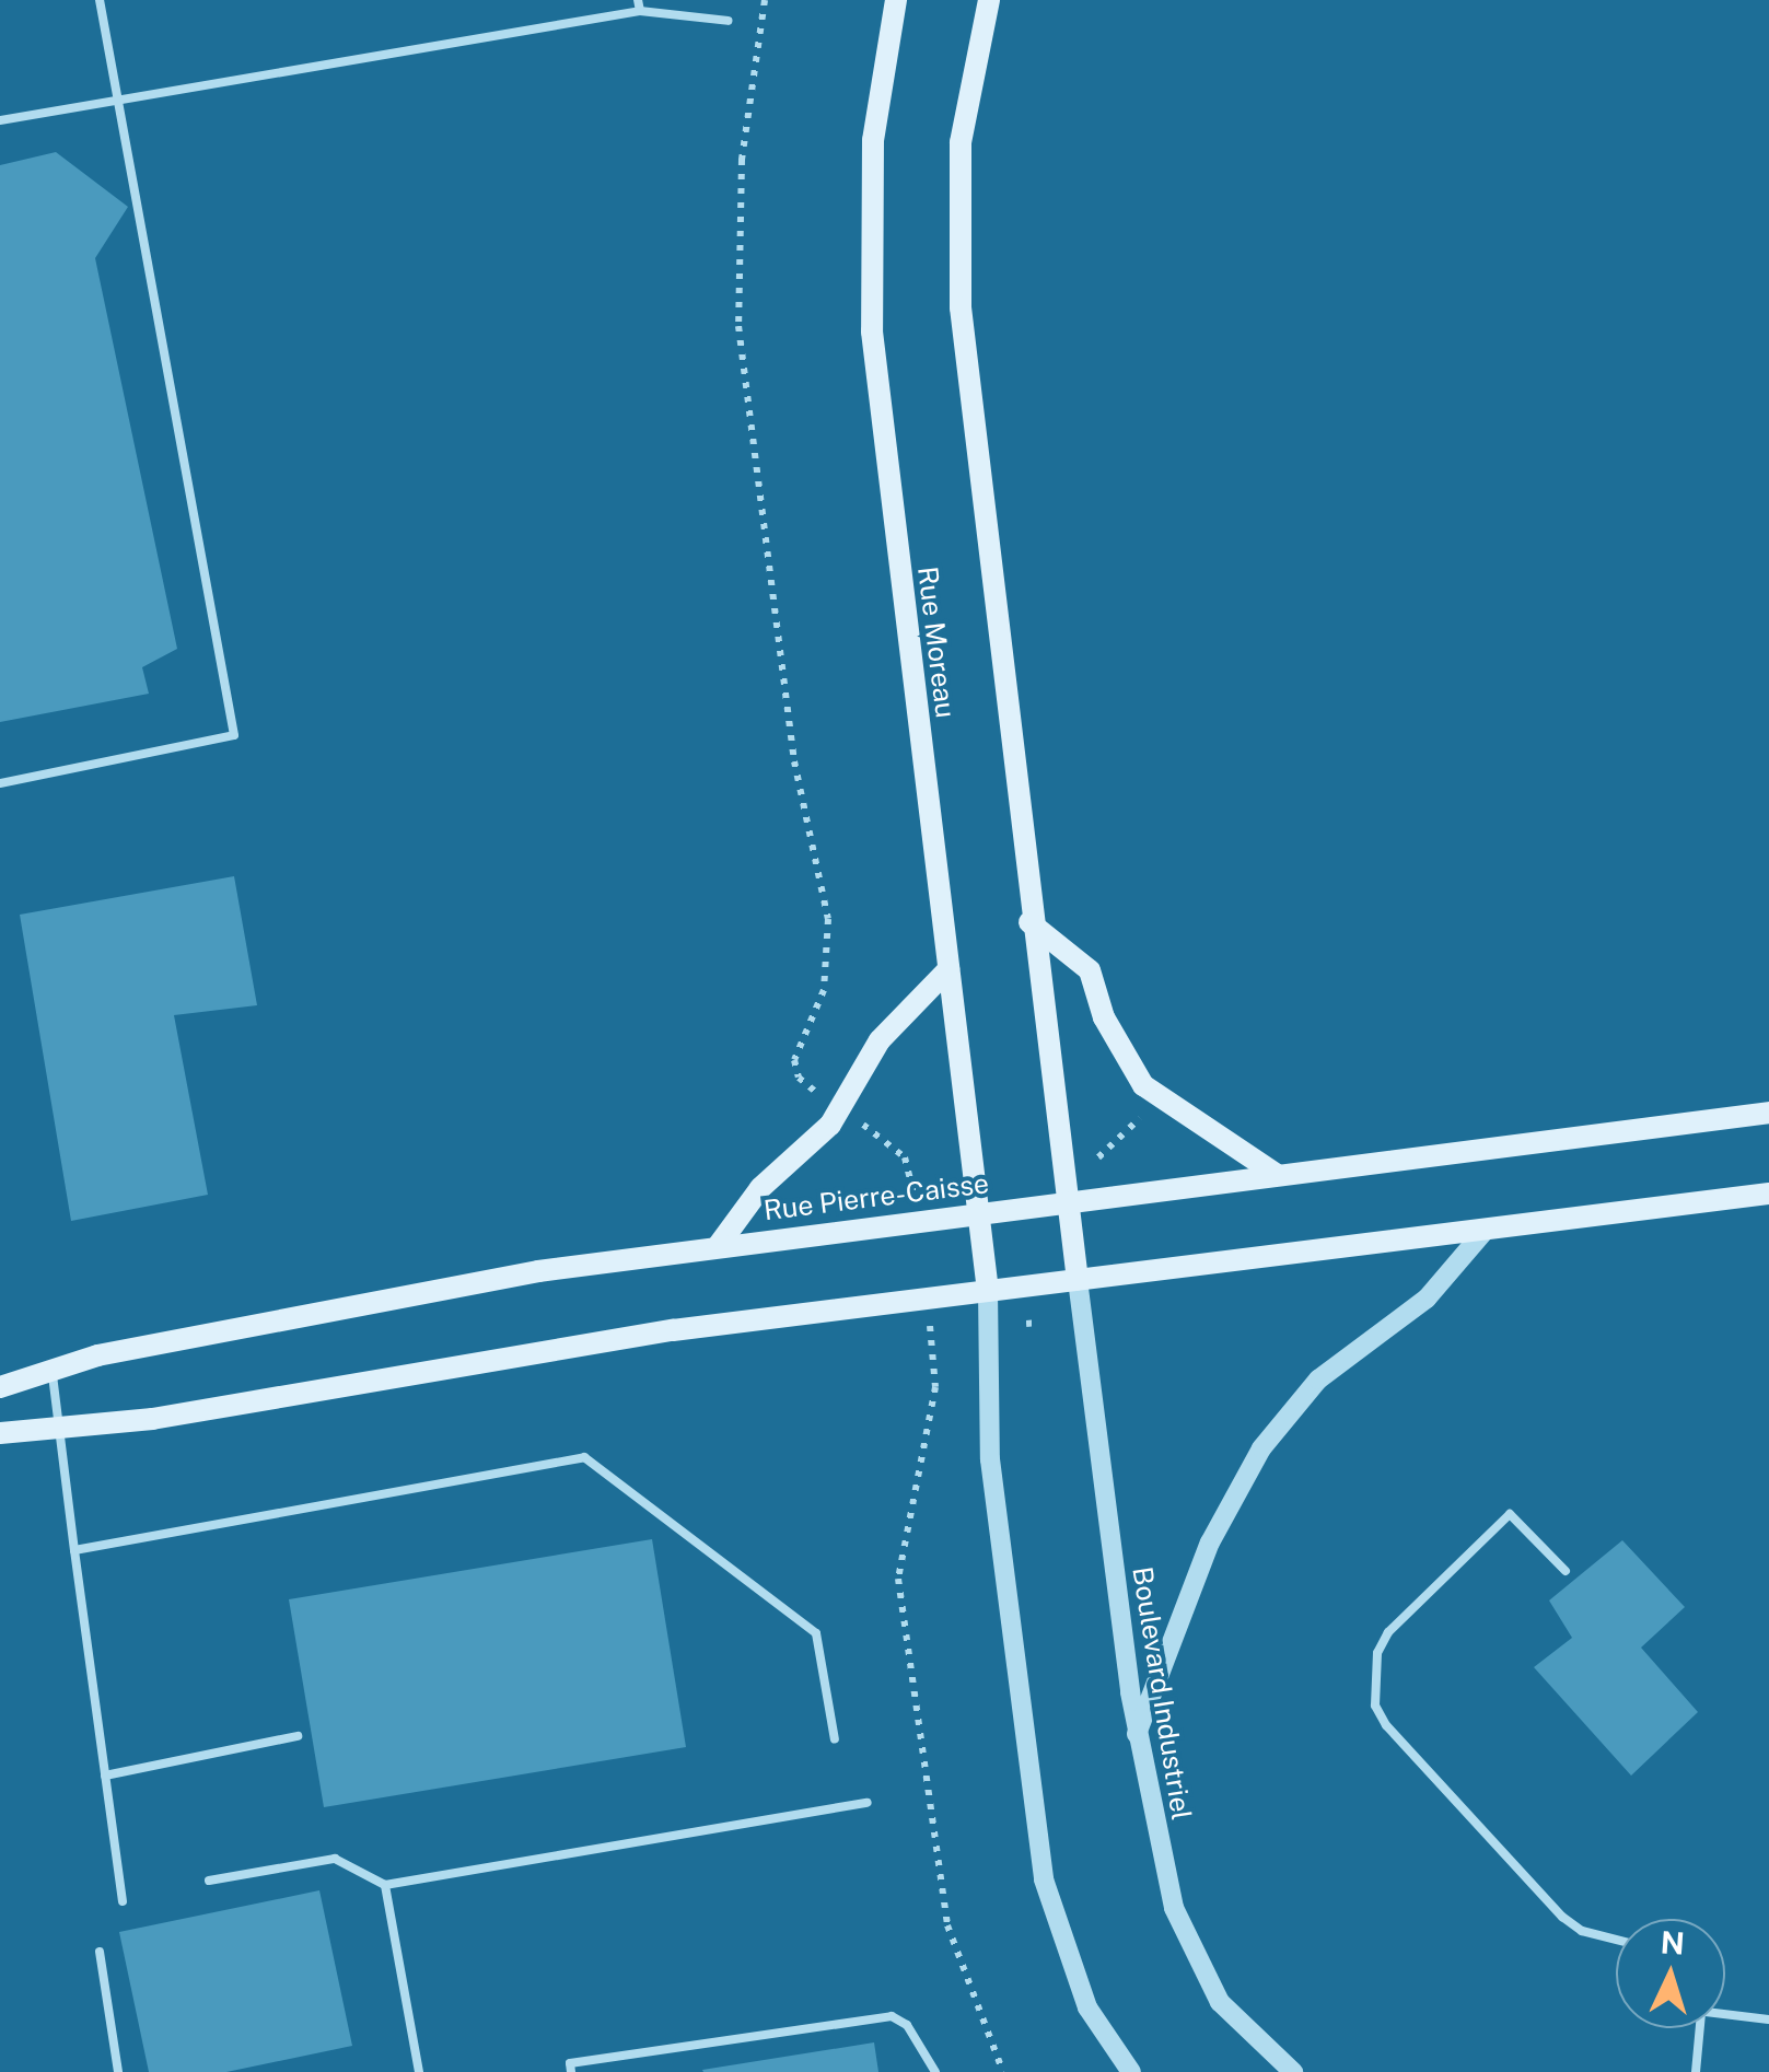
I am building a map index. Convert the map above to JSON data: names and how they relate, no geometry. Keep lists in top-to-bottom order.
{
  "streets": {
    "main road": ["Rue Moreau", "Rue Pierre-Caisse"],
    "street": ["Boulevard Industriel"]
  },
  "crossings": [
    ["Rue Moreau", "Rue Pierre-Caisse"]
  ],
  "north": "top"
}
